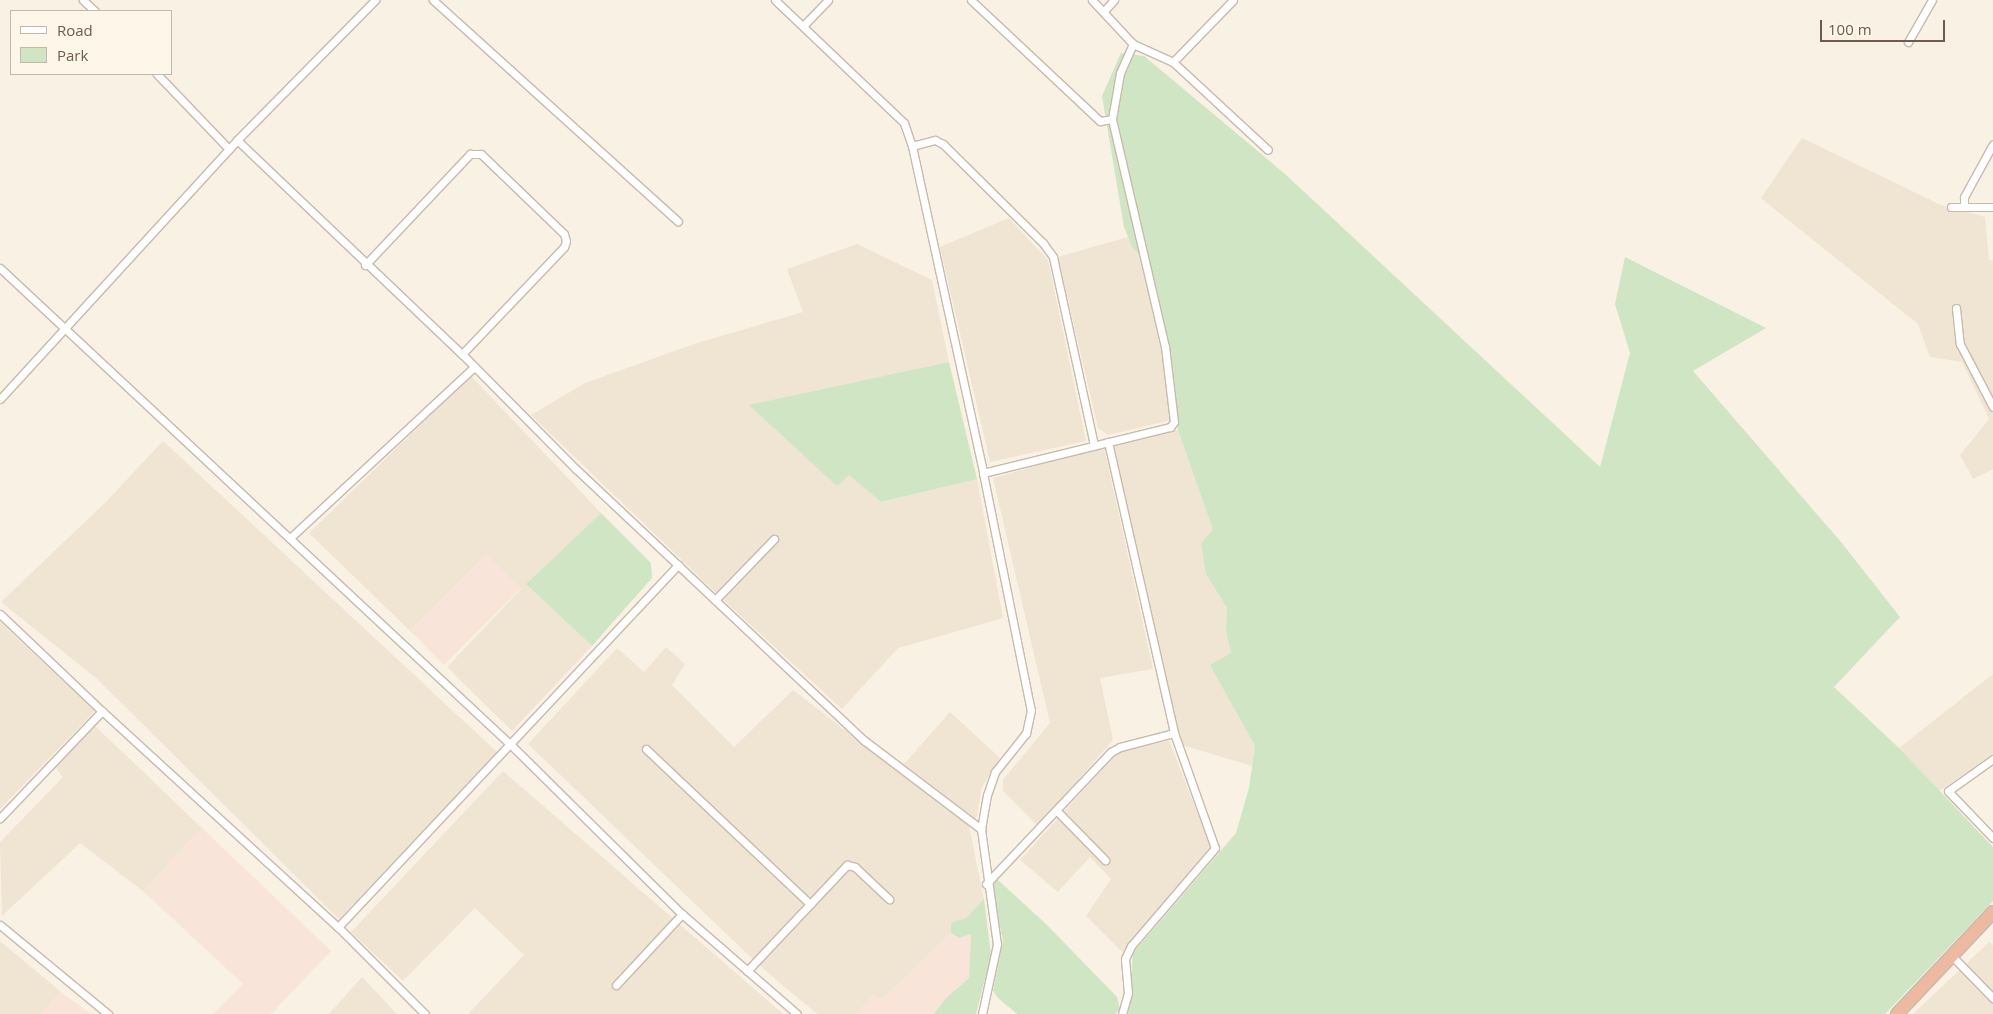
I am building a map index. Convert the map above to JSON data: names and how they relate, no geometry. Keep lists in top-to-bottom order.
{
  "legend": ["Road", "Park"],
  "scale_bar": "100 m"
}
